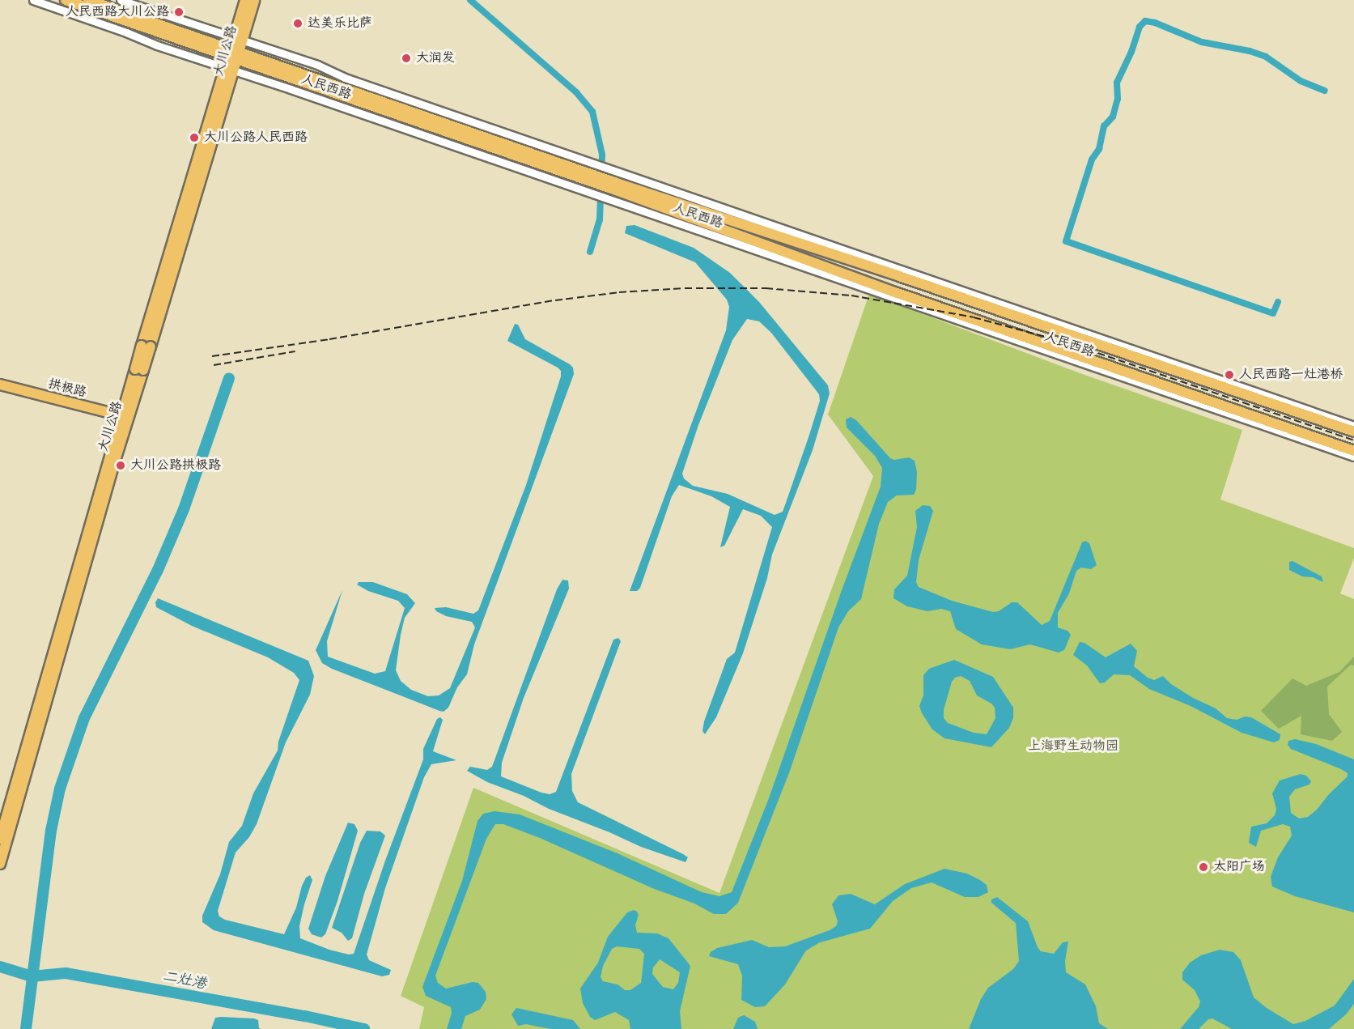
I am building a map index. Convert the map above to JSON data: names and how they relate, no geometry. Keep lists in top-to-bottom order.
{
  "streets": {
    "main road": ["大川公路", "人民西路", "拱极路"]
  },
  "crossings": [
    ["大川公路", "人民西路"],
    ["大川公路", "拱极路"]
  ],
  "water": ["二灶港"],
  "parks": ["上海野生动物园"],
  "places": [
    "人民西路大川公路",
    "达美乐比萨",
    "大润发",
    "大川公路人民西路",
    "人民西路一灶港桥",
    "大川公路拱极路",
    "太阳广场"
  ]
}
